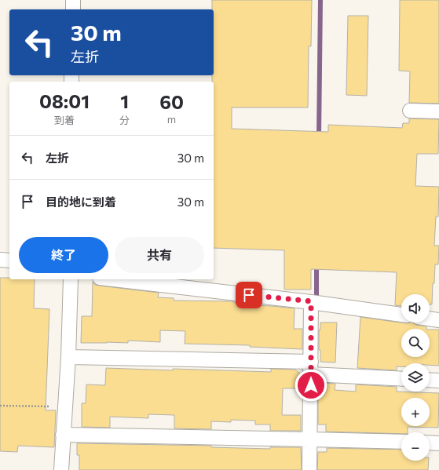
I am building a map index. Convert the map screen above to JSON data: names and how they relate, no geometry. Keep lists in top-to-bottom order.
{
  "page": {
    "turn": ["30 m", "左折"],
    "eta": [
      "08:01",
      "到着",
      "1",
      "分",
      "60",
      "m"
    ],
    "list": [
      {
        "name": "左折",
        "value": "30 m"
      },
      {
        "name": "目的地に到着",
        "value": "30 m"
      }
    ],
    "buttons": ["終了", "共有"],
    "map_buttons": ["+", "−"]
  }
}
